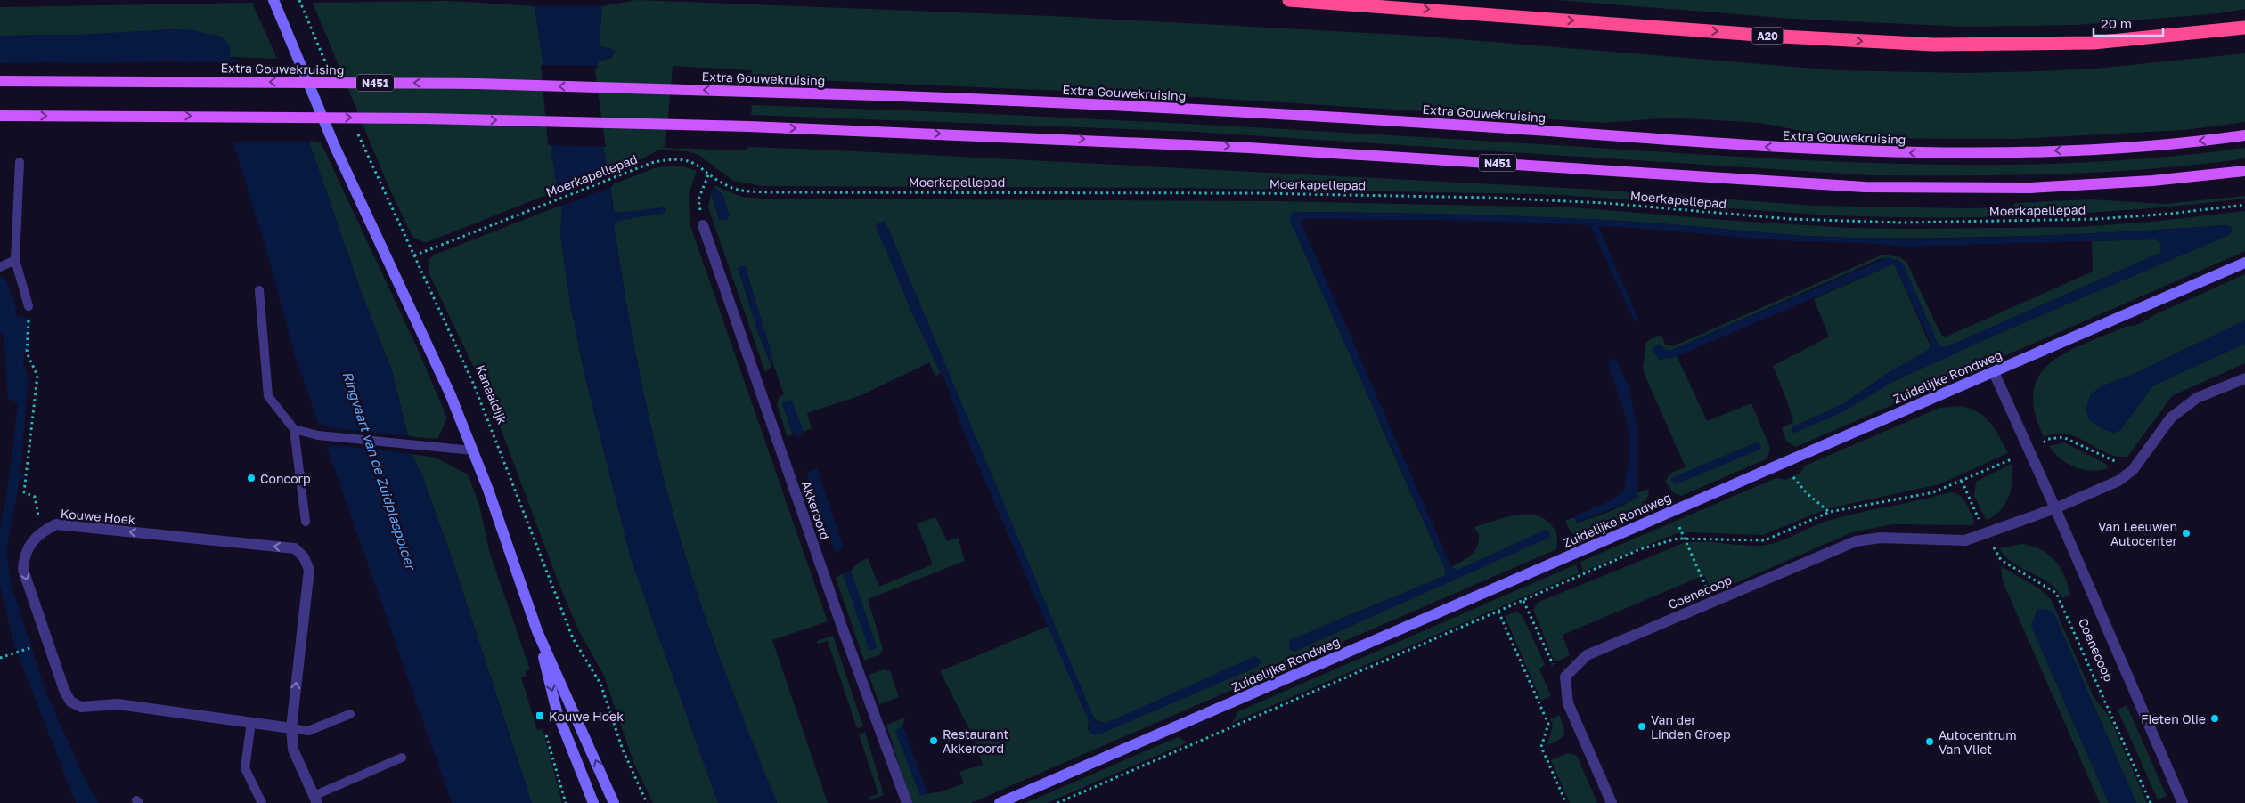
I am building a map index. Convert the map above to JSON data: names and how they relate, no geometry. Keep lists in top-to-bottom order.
{
  "streets": {
    "highway": ["A20"],
    "main road": ["Extra Gouwekruising", "N451", "Zuidelijke Rondweg"],
    "street": ["Akkeroord", "Kouwe Hoek", "Coenecoop"],
    "path": ["Moerkapellepad", "Kanaaldijk"]
  },
  "crossings": [
    ["Moerkapellepad", "Kanaaldijk"],
    ["Zuidelijke Rondweg", "Coenecoop"]
  ],
  "water": ["Ringvaart van de Zuidplaspolder"],
  "places": {
    "other": [
      "Concorp",
      "Van Leeuwen Autocenter",
      "Fieten Olie",
      "Van der Linden Groep",
      "Restaurant Akkeroord",
      "Autocentrum Van Vliet"
    ],
    "transit": ["Kouwe Hoek"]
  },
  "scale_bar": "20 m"
}
